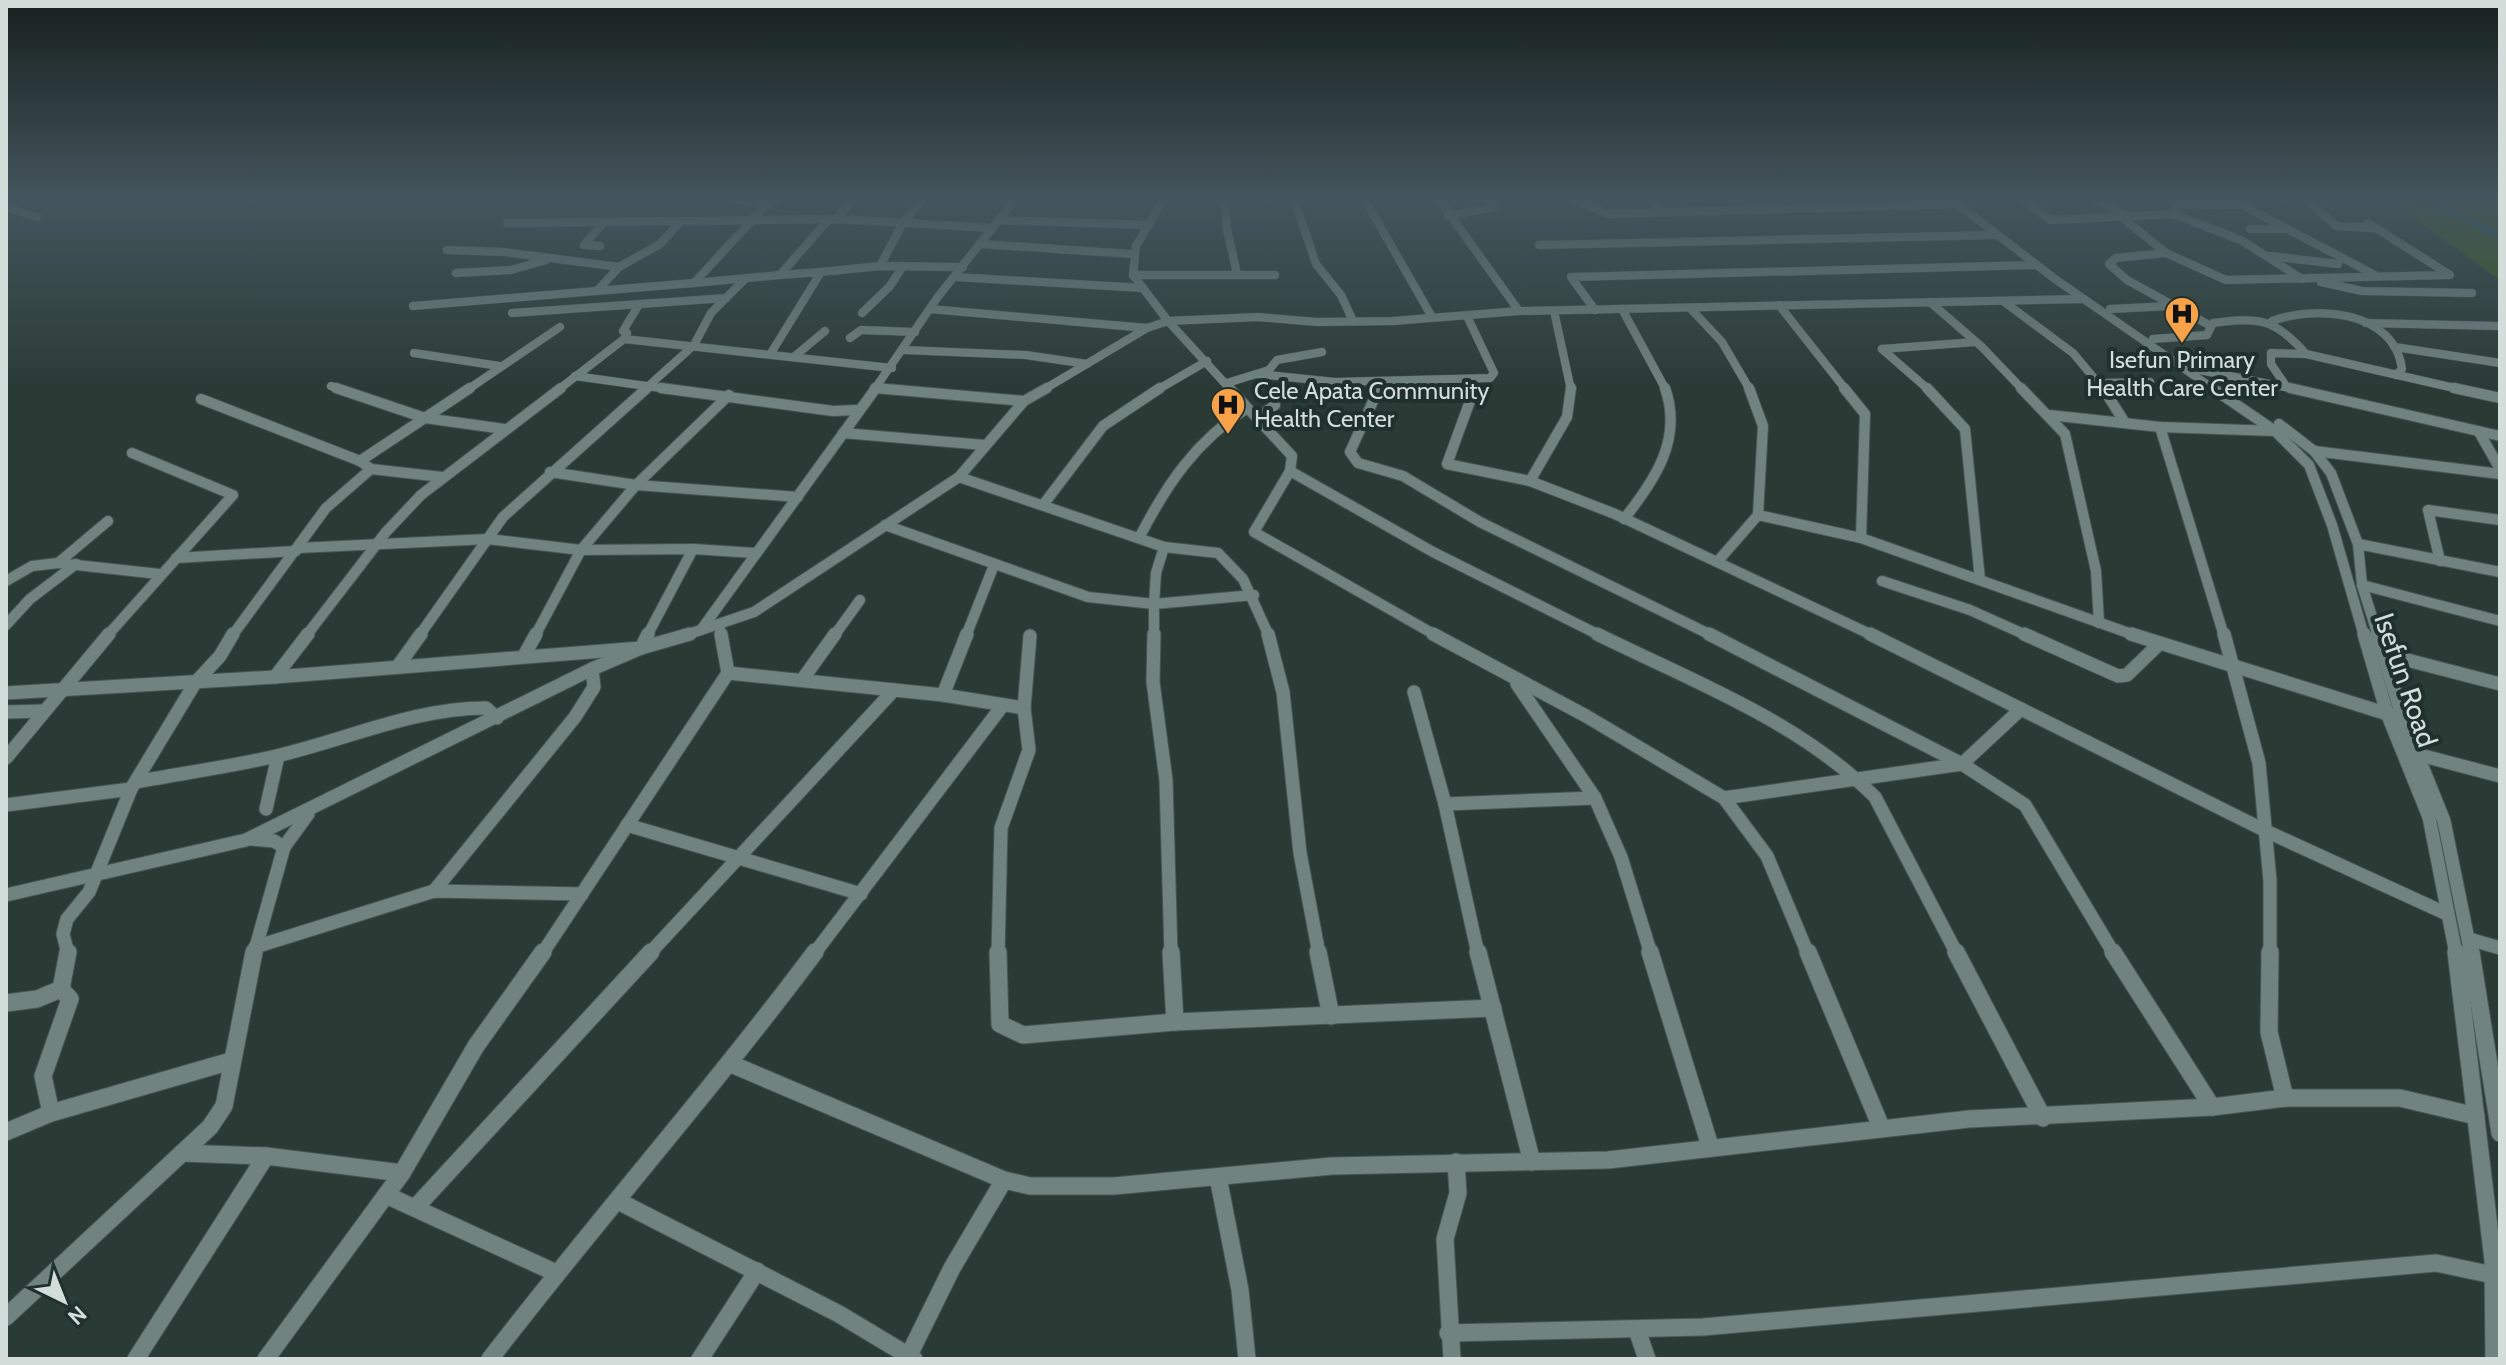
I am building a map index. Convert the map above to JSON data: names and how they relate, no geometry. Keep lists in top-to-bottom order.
{
  "streets": {
    "street": ["Isefun Road"]
  },
  "places": {
    "hospital": ["Isefun Primary Health Care Center", "Cele Apata Community Health Center"]
  },
  "north": "bottom right"
}
